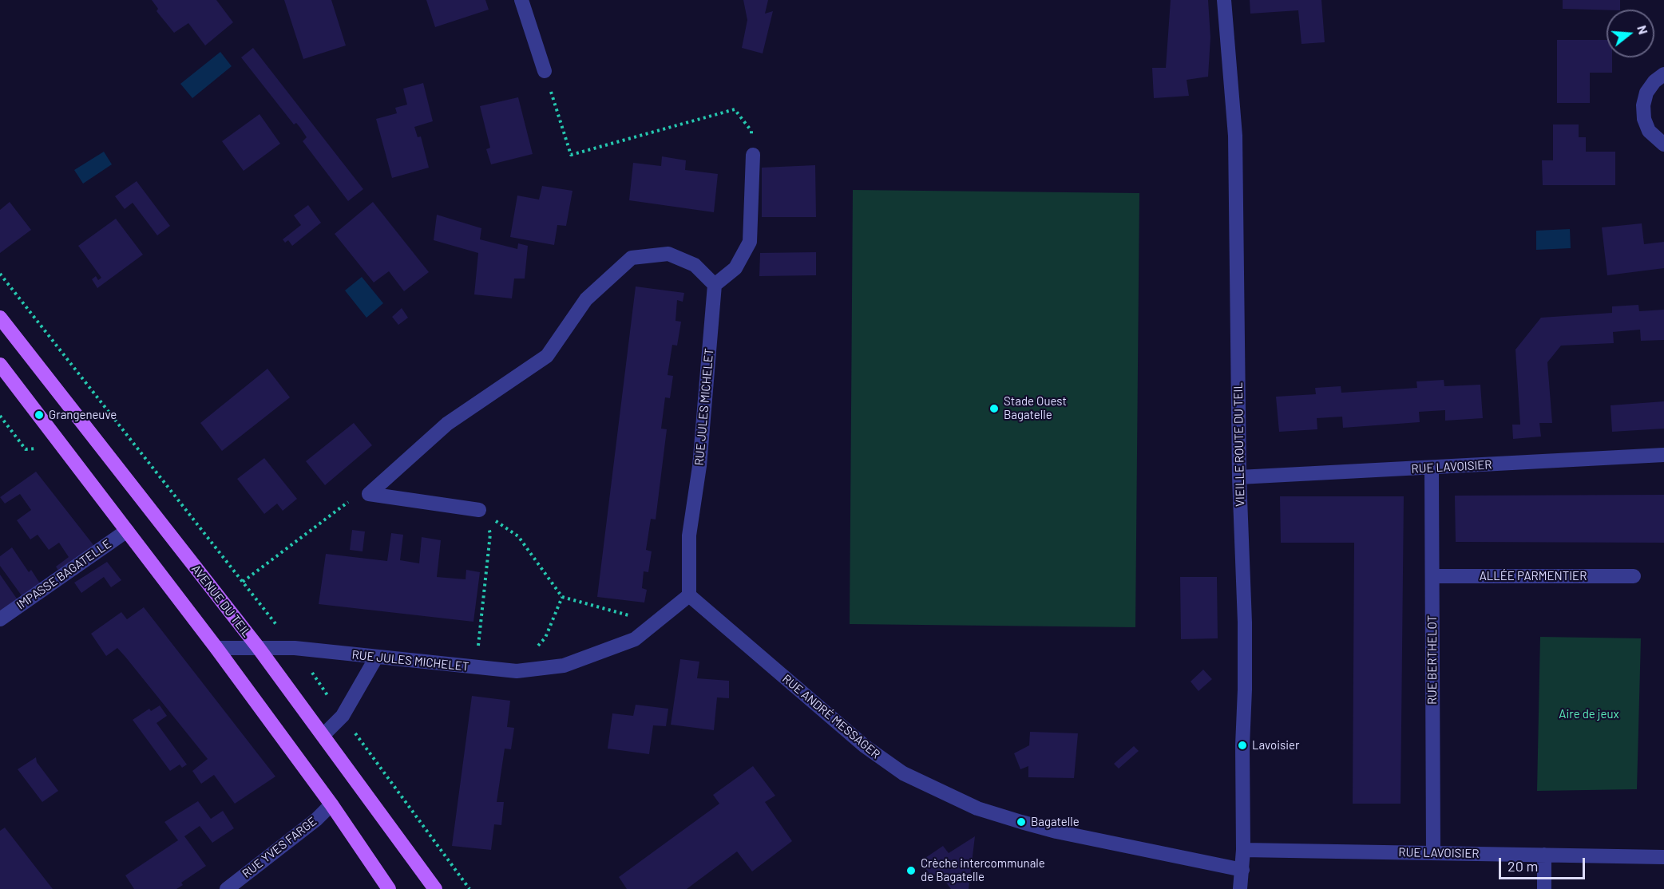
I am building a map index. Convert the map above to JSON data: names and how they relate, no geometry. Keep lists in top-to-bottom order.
{
  "streets": {
    "main road": ["AVENUE DU TEIL"],
    "street": [
      "RUE JULES MICHELET",
      "VIEILLE ROUTE DU TEIL",
      "RUE LAVOISIER",
      "IMPASSE BAGATELLE",
      "ALLÉE PARMENTIER",
      "RUE BERTHELOT",
      "RUE ANDRÉ MESSAGER",
      "RUE YVES FARGE"
    ]
  },
  "crossings": [
    ["RUE JULES MICHELET", "AVENUE DU TEIL"],
    ["RUE JULES MICHELET", "RUE ANDRÉ MESSAGER"],
    ["VIEILLE ROUTE DU TEIL", "RUE LAVOISIER"],
    ["VIEILLE ROUTE DU TEIL", "RUE ANDRÉ MESSAGER"],
    ["RUE LAVOISIER", "RUE BERTHELOT"],
    ["ALLÉE PARMENTIER", "RUE BERTHELOT"]
  ],
  "parks": ["Aire de jeux"],
  "places": [
    "Stade Ouest Bagatelle",
    "Grangeneuve",
    "Lavoisier",
    "Bagatelle",
    "Crèche intercommunale de Bagatelle"
  ],
  "scale_bar": "20 m",
  "north": "right"
}
